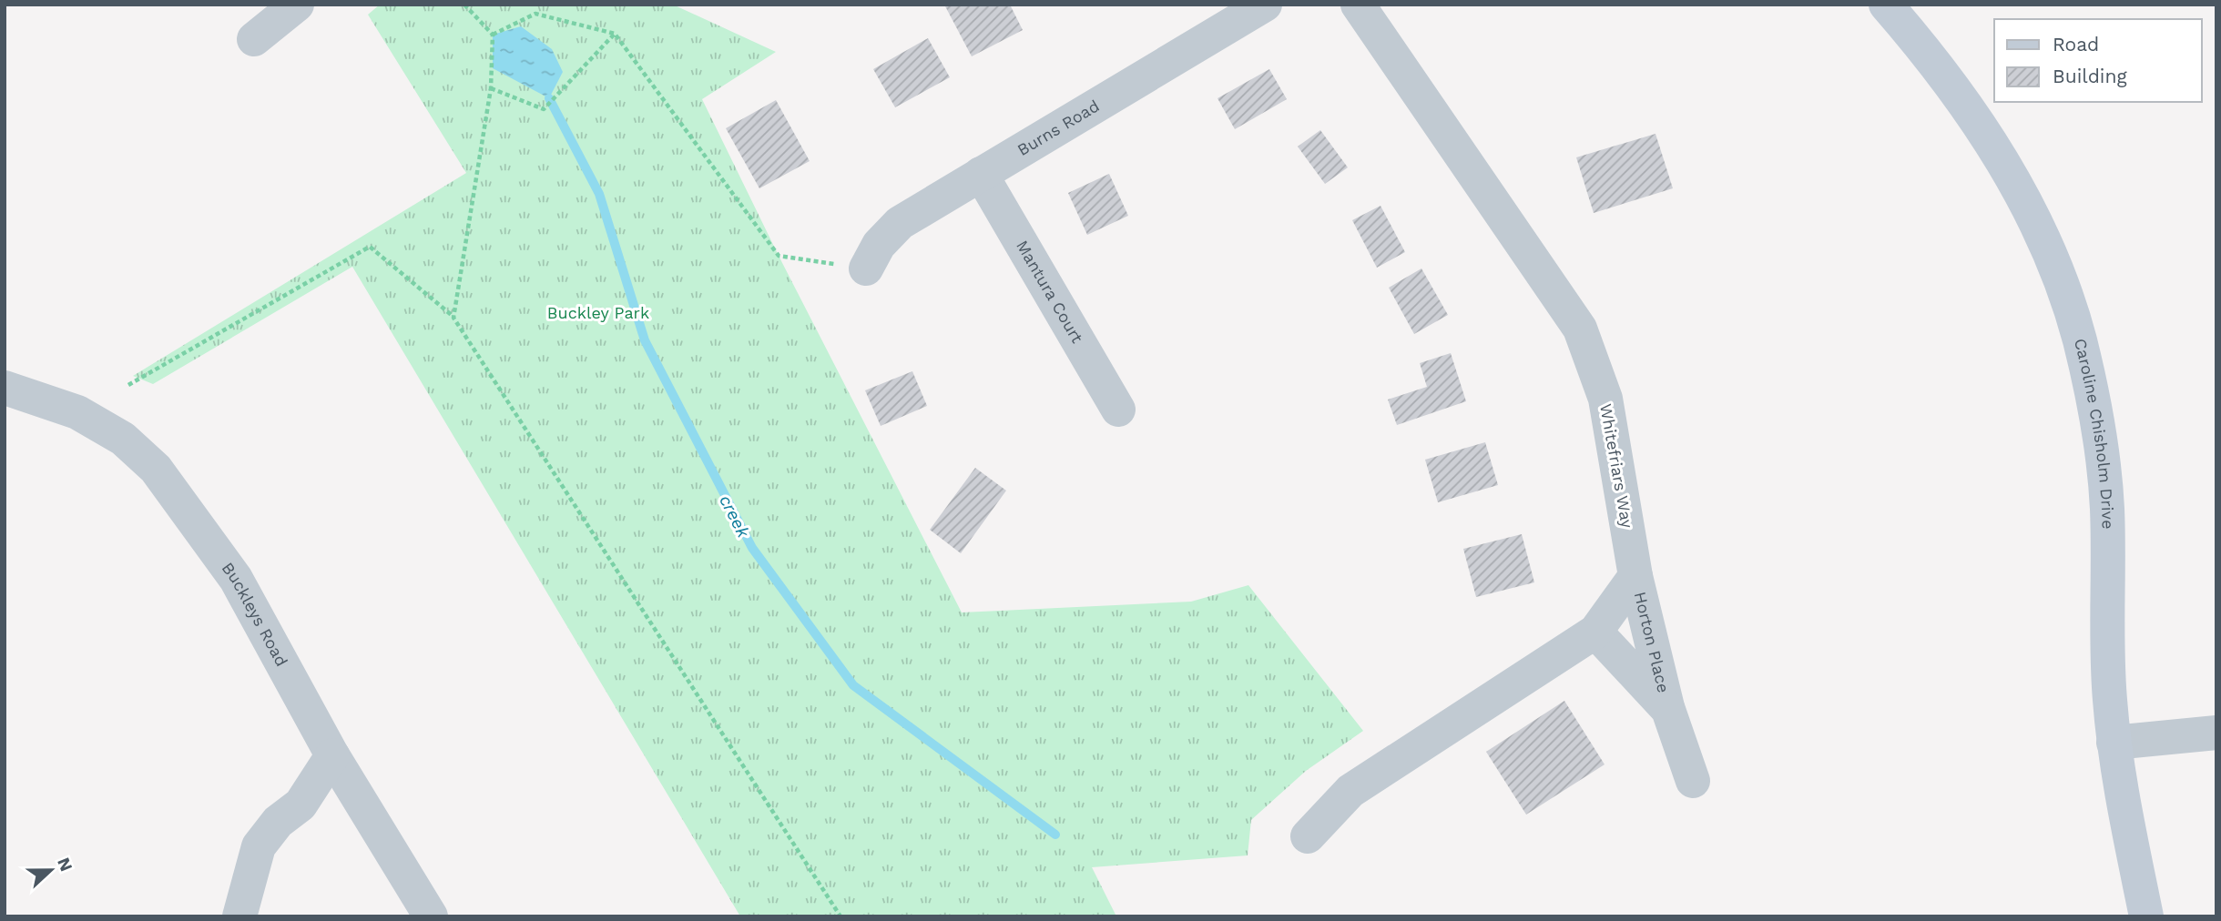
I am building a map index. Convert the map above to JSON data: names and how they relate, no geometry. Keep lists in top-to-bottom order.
{
  "streets": {
    "main road": ["Caroline Chisholm Drive"],
    "street": [
      "Burns Road",
      "Mantura Court",
      "Whitefriars Way",
      "Buckleys Road",
      "Horton Place"
    ]
  },
  "crossings": [
    ["Burns Road", "Mantura Court"],
    ["Whitefriars Way", "Horton Place"]
  ],
  "water": ["creek"],
  "parks": ["Buckley Park"],
  "legend": ["Road", "Building"],
  "north": "right"
}
